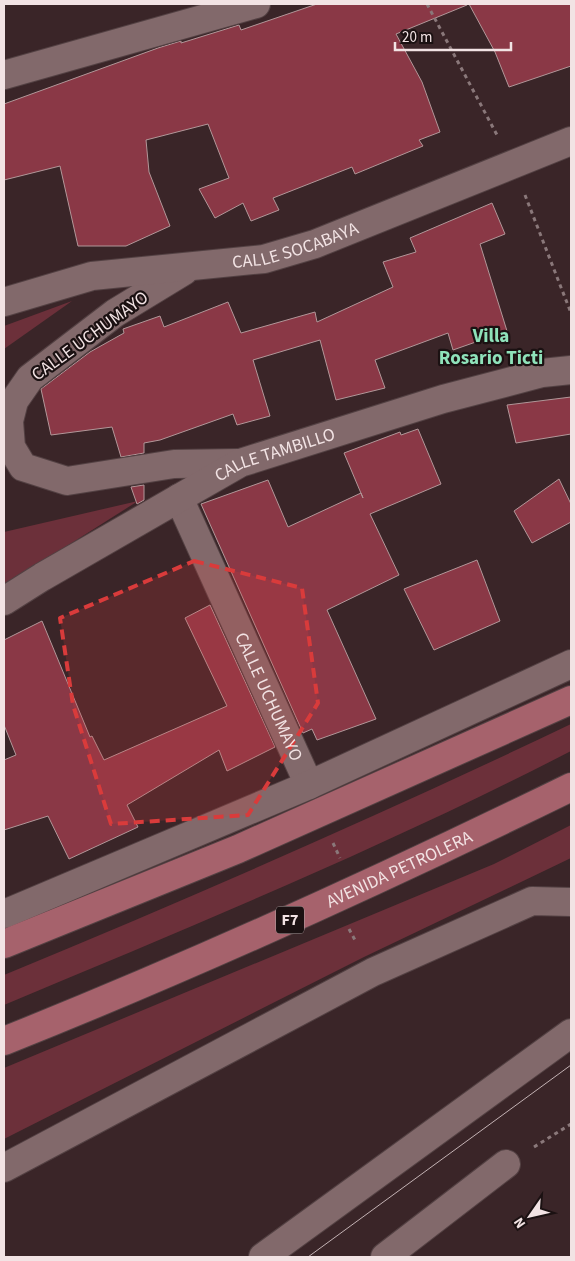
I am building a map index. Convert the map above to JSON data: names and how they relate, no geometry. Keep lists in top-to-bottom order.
{
  "streets": {
    "main road": ["AVENIDA PETROLERA", "F7"],
    "street": ["CALLE SOCABAYA", "CALLE UCHUMAYO", "CALLE TAMBILLO"]
  },
  "crossings": [
    ["CALLE SOCABAYA", "CALLE UCHUMAYO"],
    ["CALLE UCHUMAYO", "CALLE TAMBILLO"]
  ],
  "districts": ["Villa Rosario Ticti"],
  "scale_bar": "20 m",
  "north": "bottom left"
}
